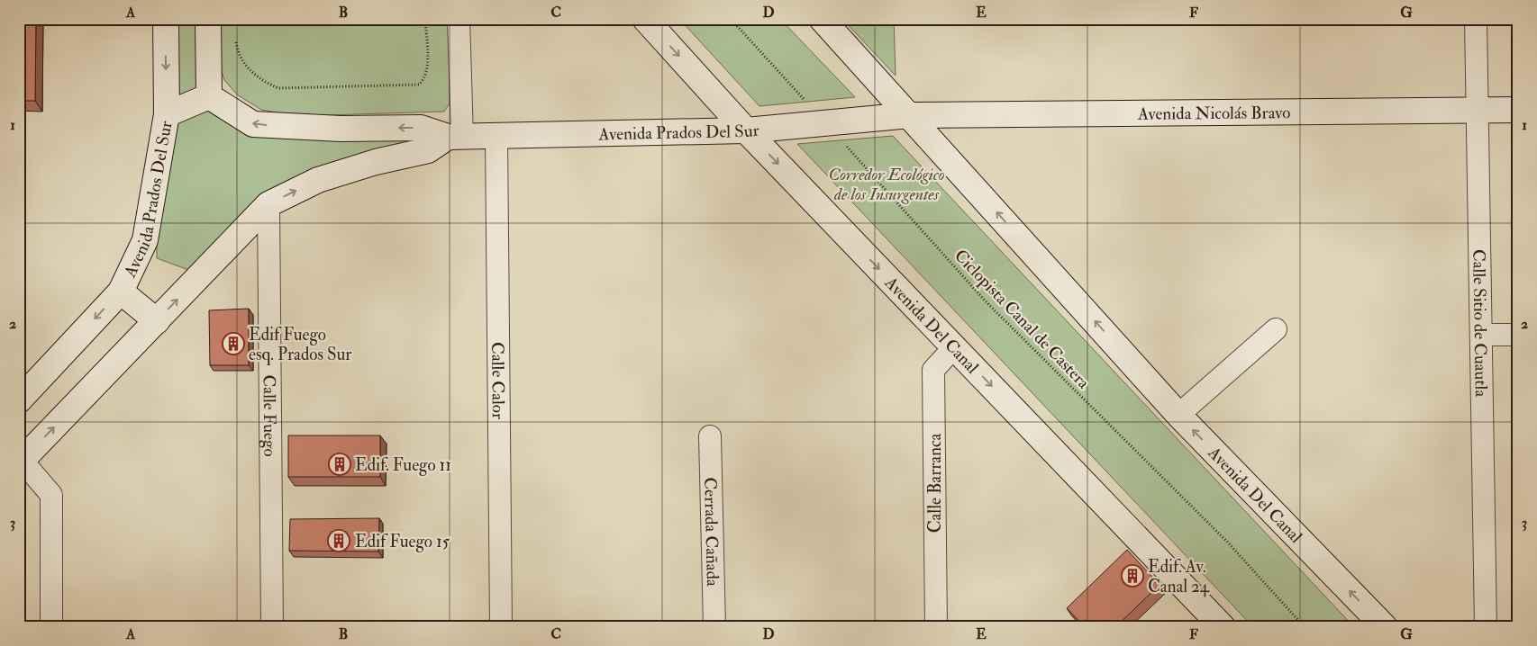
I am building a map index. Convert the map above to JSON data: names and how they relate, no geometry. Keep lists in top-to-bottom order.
{
  "streets": {
    "main road": ["Avenida Nicolás Bravo", "Avenida Prados Del Sur", "Avenida Del Canal"],
    "street": [
      "Calle Sitio de Cuautla",
      "Calle Calor",
      "Calle Fuego",
      "Calle Barranca",
      "Cerrada Cañada"
    ],
    "path": ["Ciclopista Canal de Castera"]
  },
  "crossings": [
    ["Avenida Nicolás Bravo", "Avenida Prados Del Sur"],
    ["Avenida Nicolás Bravo", "Calle Sitio de Cuautla"],
    ["Avenida Nicolás Bravo", "Avenida Del Canal"],
    ["Avenida Prados Del Sur", "Ciclopista Canal de Castera"],
    ["Avenida Prados Del Sur", "Avenida Del Canal"],
    ["Avenida Prados Del Sur", "Calle Calor"],
    ["Avenida Del Canal", "Calle Barranca"]
  ],
  "parks": ["Corredor Ecológico de los Insurgentes"],
  "places": {
    "building": [
      "Edif Fuego esq. Prados Sur",
      "Edif. Fuego 11",
      "Edif Fuego 15",
      "Edif. Av. Canal 24"
    ]
  },
  "grid": {
    "columns": [
      "A",
      "B",
      "C",
      "D",
      "E",
      "F",
      "G"
    ],
    "rows": ["1", "2", "3"]
  }
}
